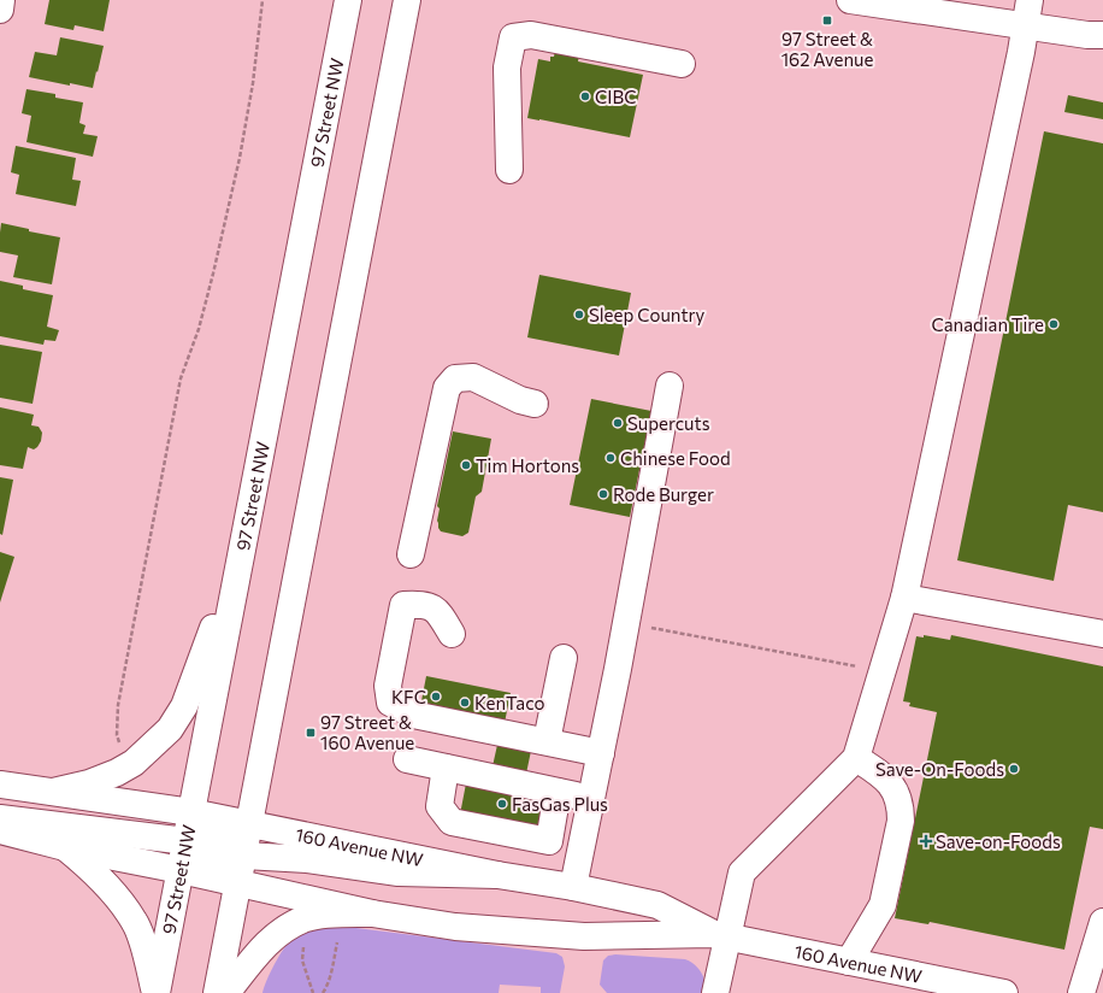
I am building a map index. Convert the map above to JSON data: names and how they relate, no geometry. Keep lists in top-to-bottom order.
{
  "streets": {
    "main road": ["97 Street NW", "160 Avenue NW"]
  },
  "crossings": [
    ["97 Street NW", "160 Avenue NW"]
  ],
  "places": {
    "transit": ["97 Street & 162 Avenue", "97 Street & 160 Avenue"],
    "other": [
      "CIBC",
      "Sleep Country",
      "Canadian Tire",
      "Supercuts",
      "Chinese Food",
      "Tim Hortons",
      "Rode Burger",
      "KFC",
      "KenTaco",
      "Save-On-Foods",
      "FasGas Plus"
    ],
    "health": ["Save-on-Foods"]
  }
}
